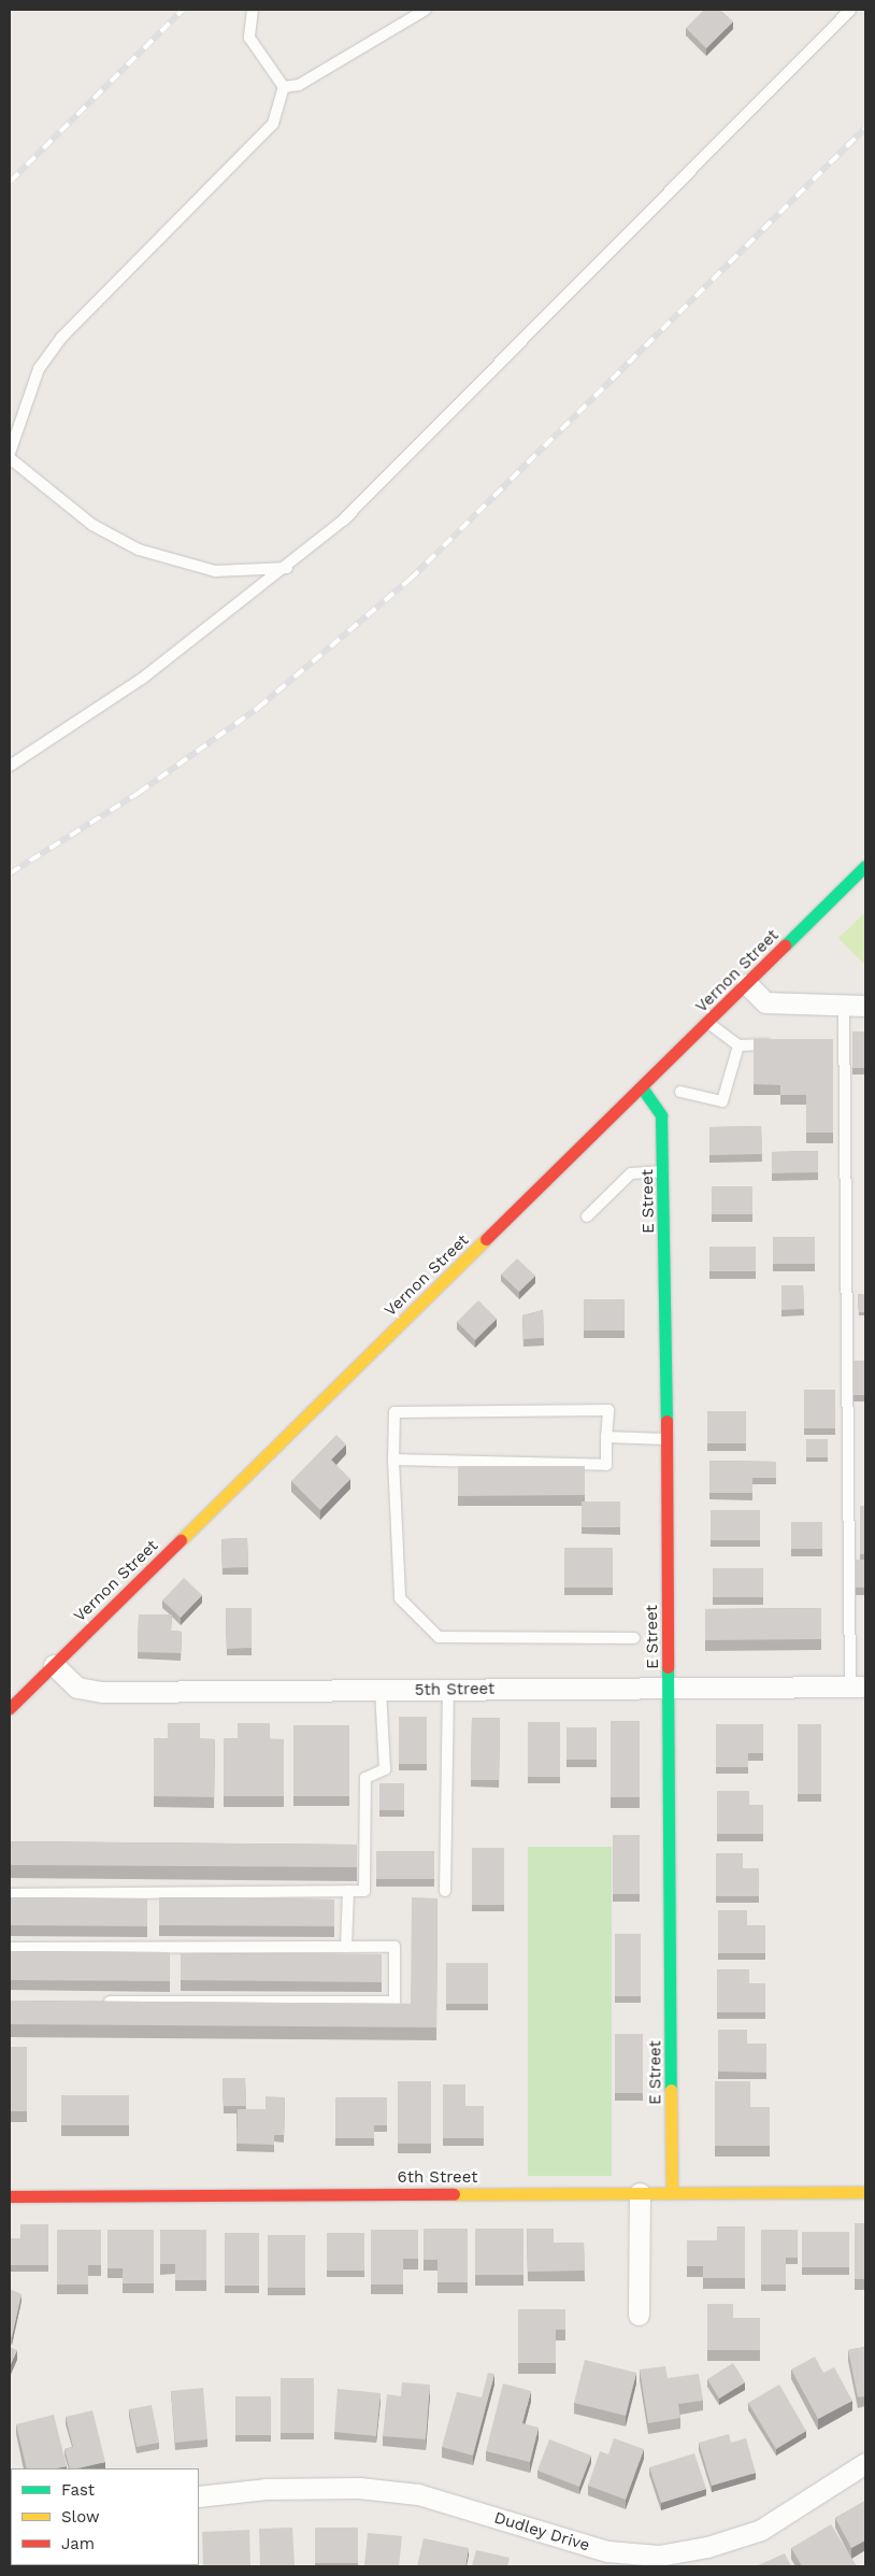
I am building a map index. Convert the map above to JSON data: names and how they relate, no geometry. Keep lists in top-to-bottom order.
{
  "streets": {
    "street": [
      "Vernon Street",
      "E Street",
      "5th Street",
      "6th Street",
      "Dudley Drive"
    ]
  },
  "crossings": [
    ["Vernon Street", "E Street"],
    ["Vernon Street", "5th Street"],
    ["E Street", "5th Street"],
    ["E Street", "6th Street"]
  ],
  "legend": ["Fast", "Slow", "Jam"]
}
